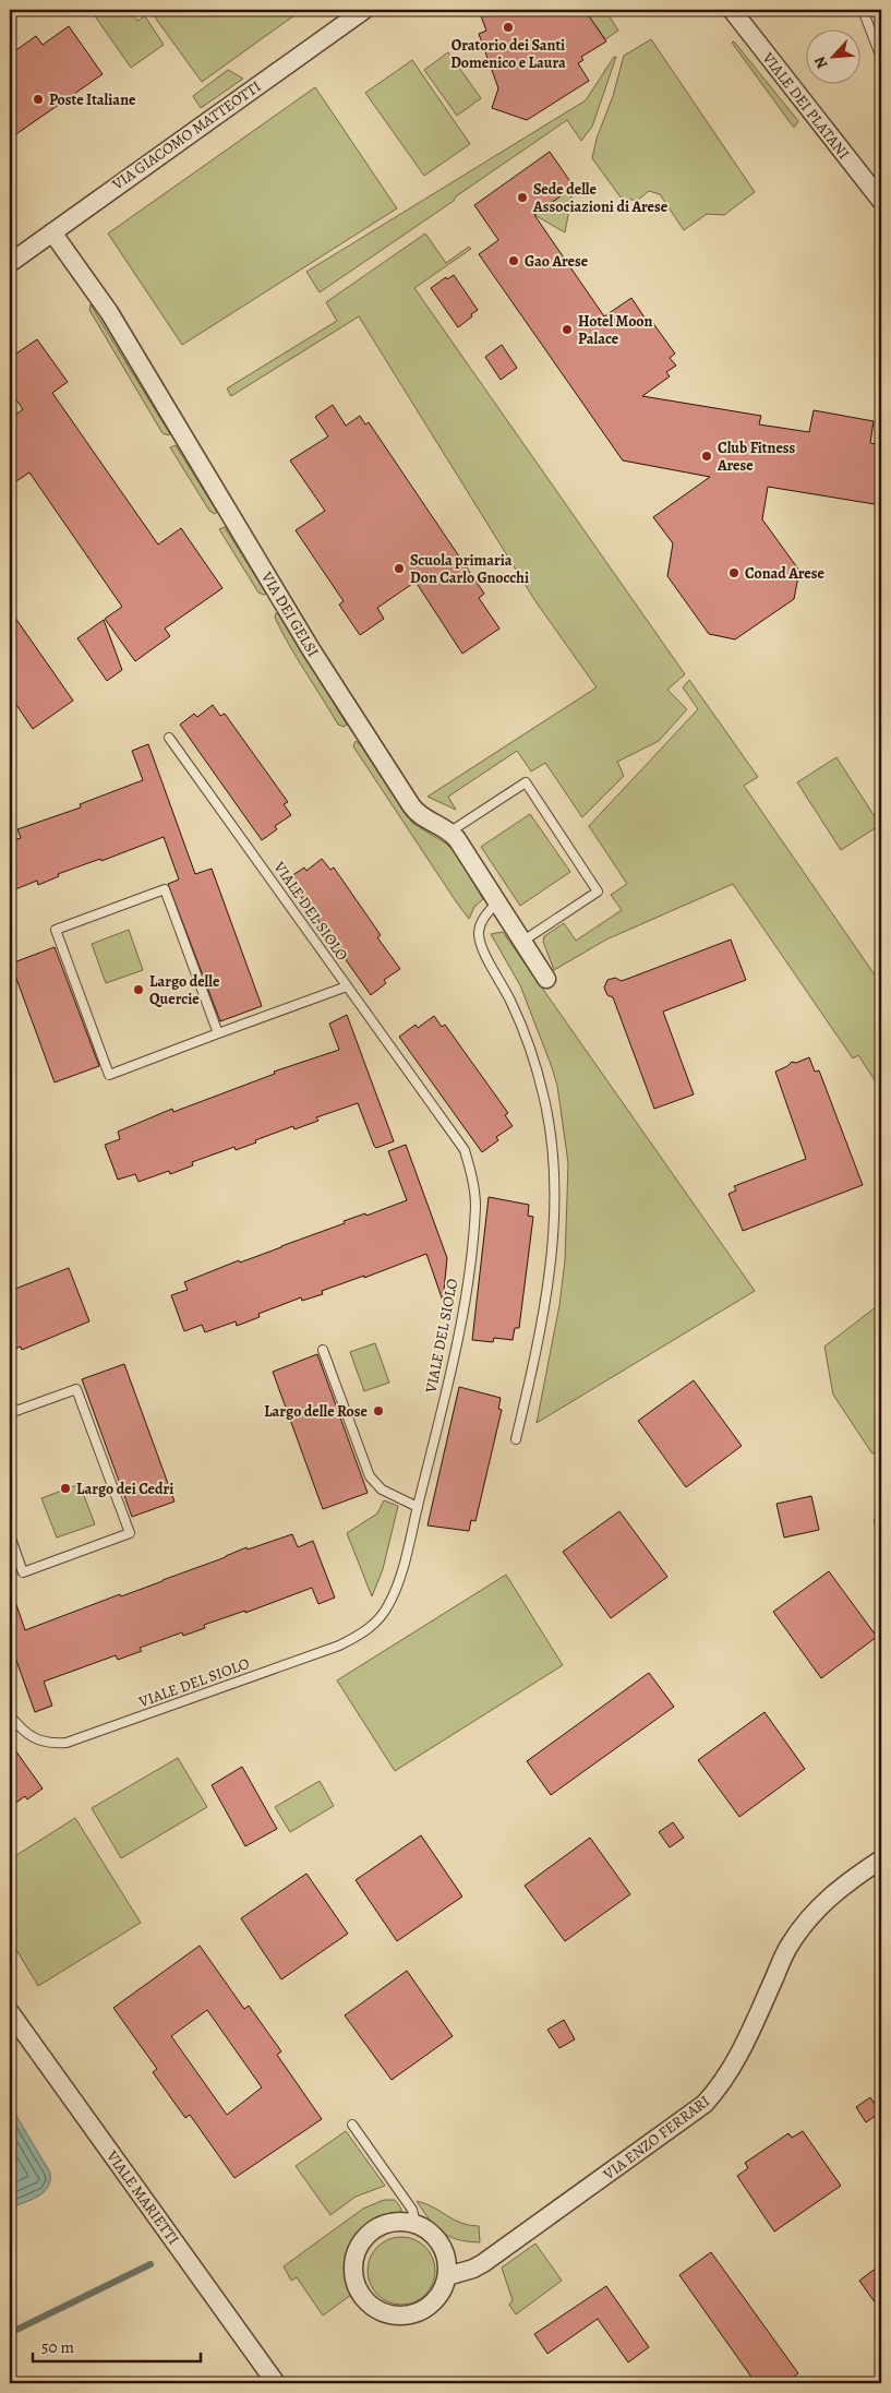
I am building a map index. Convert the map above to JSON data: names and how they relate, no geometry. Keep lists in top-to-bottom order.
{
  "streets": {
    "street": [
      "VIALE DEI PLATANI",
      "VIA GIACOMO MATTEOTTI",
      "VIA DEI GELSI",
      "VIA ENZO FERRARI",
      "VIALE MARIETTI"
    ],
    "lane": ["VIALE DEL SIOLO"]
  },
  "crossings": [
    ["VIA GIACOMO MATTEOTTI", "VIA DEI GELSI"]
  ],
  "places": [
    "Oratorio dei Santi Domenico e Laura",
    "Poste Italiane",
    "Sede delle Associazioni di Arese",
    "Gao Arese",
    "Hotel Moon Palace",
    "Club Fitness Arese",
    "Scuola primaria Don Carlo Gnocchi",
    "Conad Arese",
    "Largo delle Quercie",
    "Largo delle Rose",
    "Largo dei Cedri"
  ],
  "scale_bar": "50 m",
  "north": "bottom left"
}
